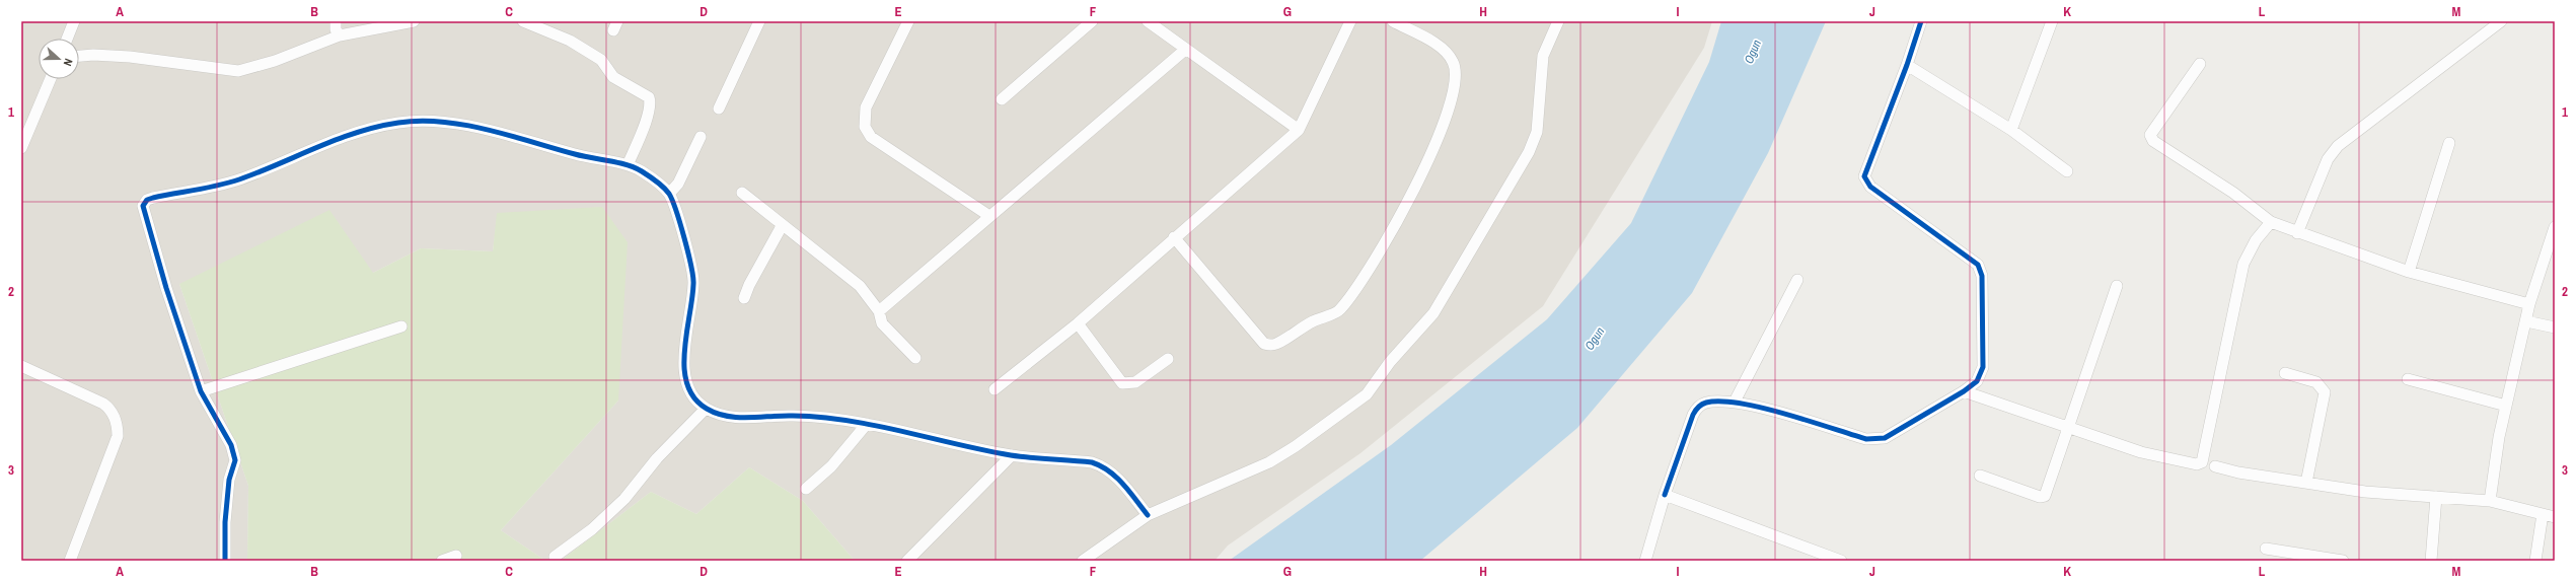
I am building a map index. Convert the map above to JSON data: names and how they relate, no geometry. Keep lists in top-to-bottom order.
{
  "water": ["Ogun"],
  "north": "right",
  "grid": {
    "columns": [
      "A",
      "B",
      "C",
      "D",
      "E",
      "F",
      "G",
      "H",
      "I",
      "J",
      "K",
      "L",
      "M"
    ],
    "rows": ["1", "2", "3"]
  }
}
